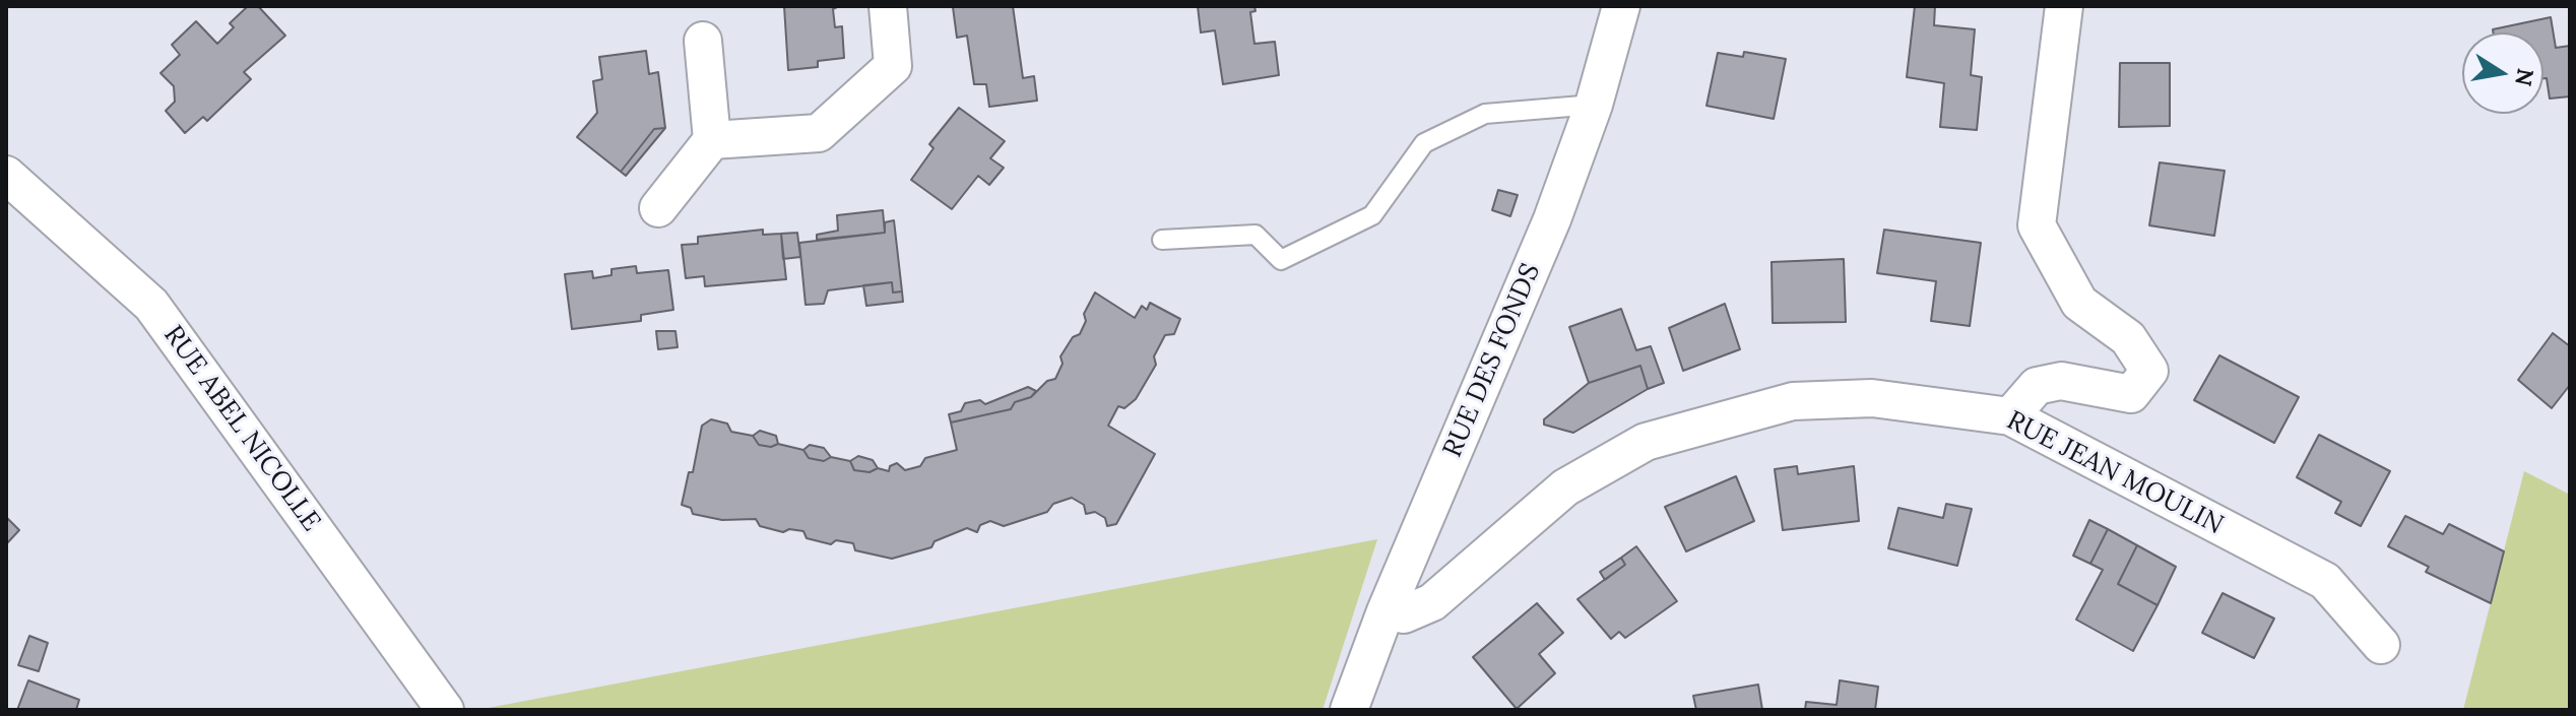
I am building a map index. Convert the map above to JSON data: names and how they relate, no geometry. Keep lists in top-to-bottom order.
{
  "streets": {
    "street": ["RUE DES FONDS", "RUE ABEL NICOLLE", "RUE JEAN MOULIN"]
  },
  "crossings": [
    ["RUE DES FONDS", "RUE JEAN MOULIN"]
  ],
  "north": "right"
}
